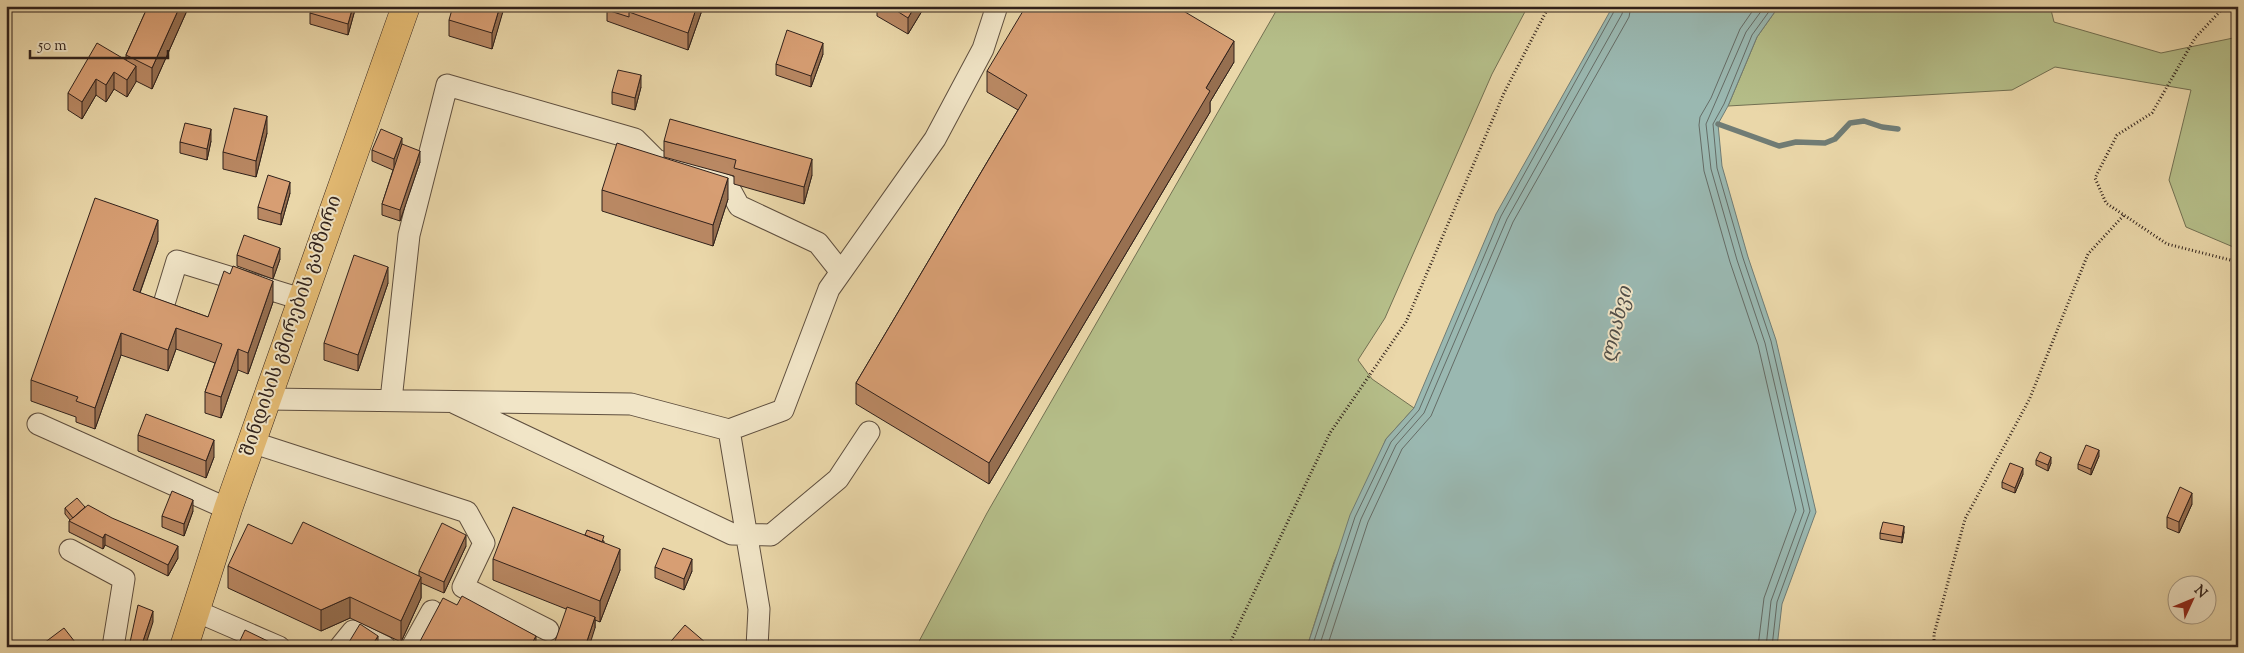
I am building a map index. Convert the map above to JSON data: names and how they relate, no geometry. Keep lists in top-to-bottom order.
{
  "streets": {
    "main road": ["შინდისის გმირების გამზირი"]
  },
  "water": ["ლიახვი"],
  "scale_bar": "50 m",
  "north": "top right"
}
